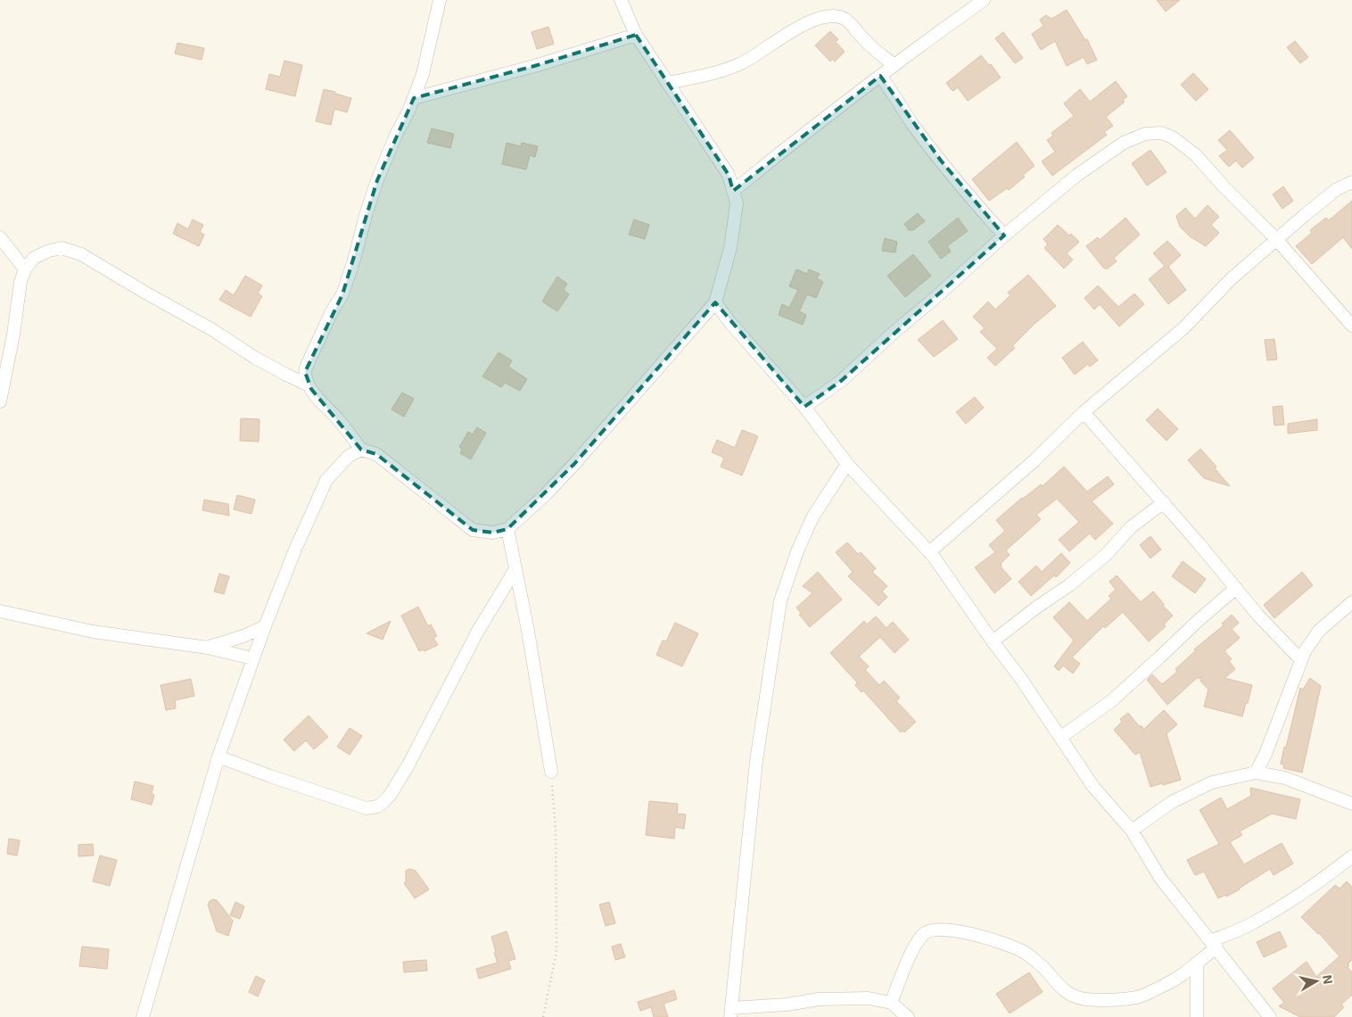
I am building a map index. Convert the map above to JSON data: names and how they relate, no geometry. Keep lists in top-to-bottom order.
{
  "north": "right"
}
